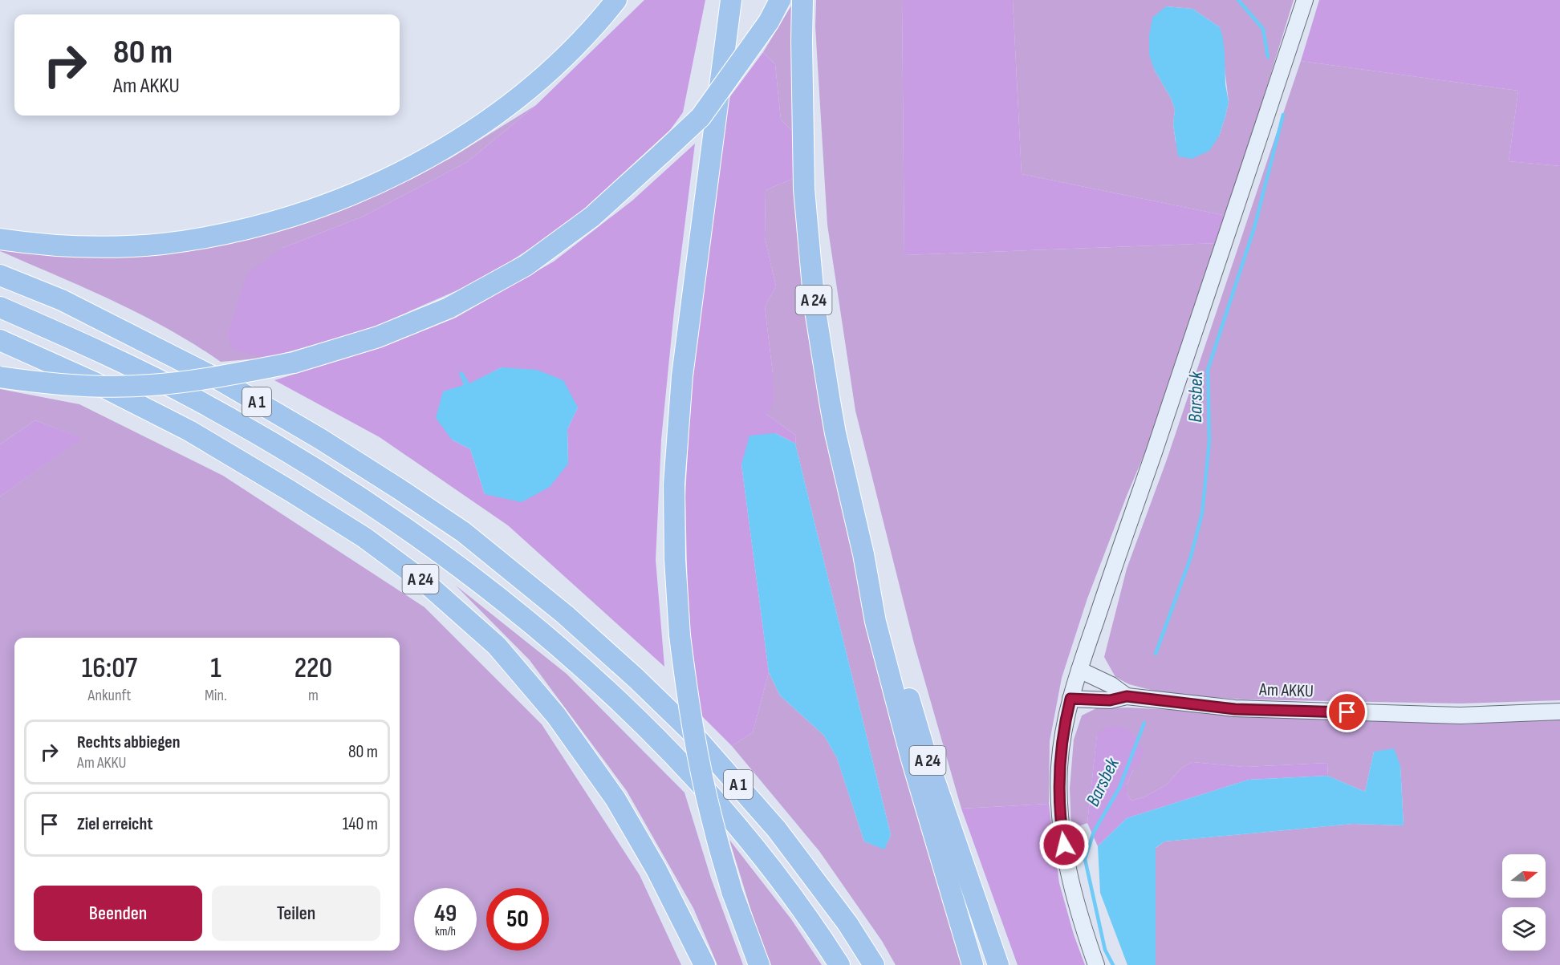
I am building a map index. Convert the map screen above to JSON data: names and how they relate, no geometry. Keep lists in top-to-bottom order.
{
  "streets": {
    "highway": ["A 24", "A 1"],
    "main road": ["Am AKKU"]
  },
  "water": ["Barsbek"],
  "north": "right",
  "page": {
    "turn": ["80 m", "Am AKKU"],
    "eta": [
      "16:07",
      "Ankunft",
      "1",
      "Min.",
      "220",
      "m"
    ],
    "list": [
      {
        "name": "Rechts abbiegen",
        "note": "Am AKKU",
        "value": "80 m"
      },
      {
        "name": "Ziel erreicht",
        "value": "140 m"
      }
    ],
    "buttons": ["Beenden", "Teilen"],
    "speed": "49 km/h",
    "limit": "50"
  }
}
